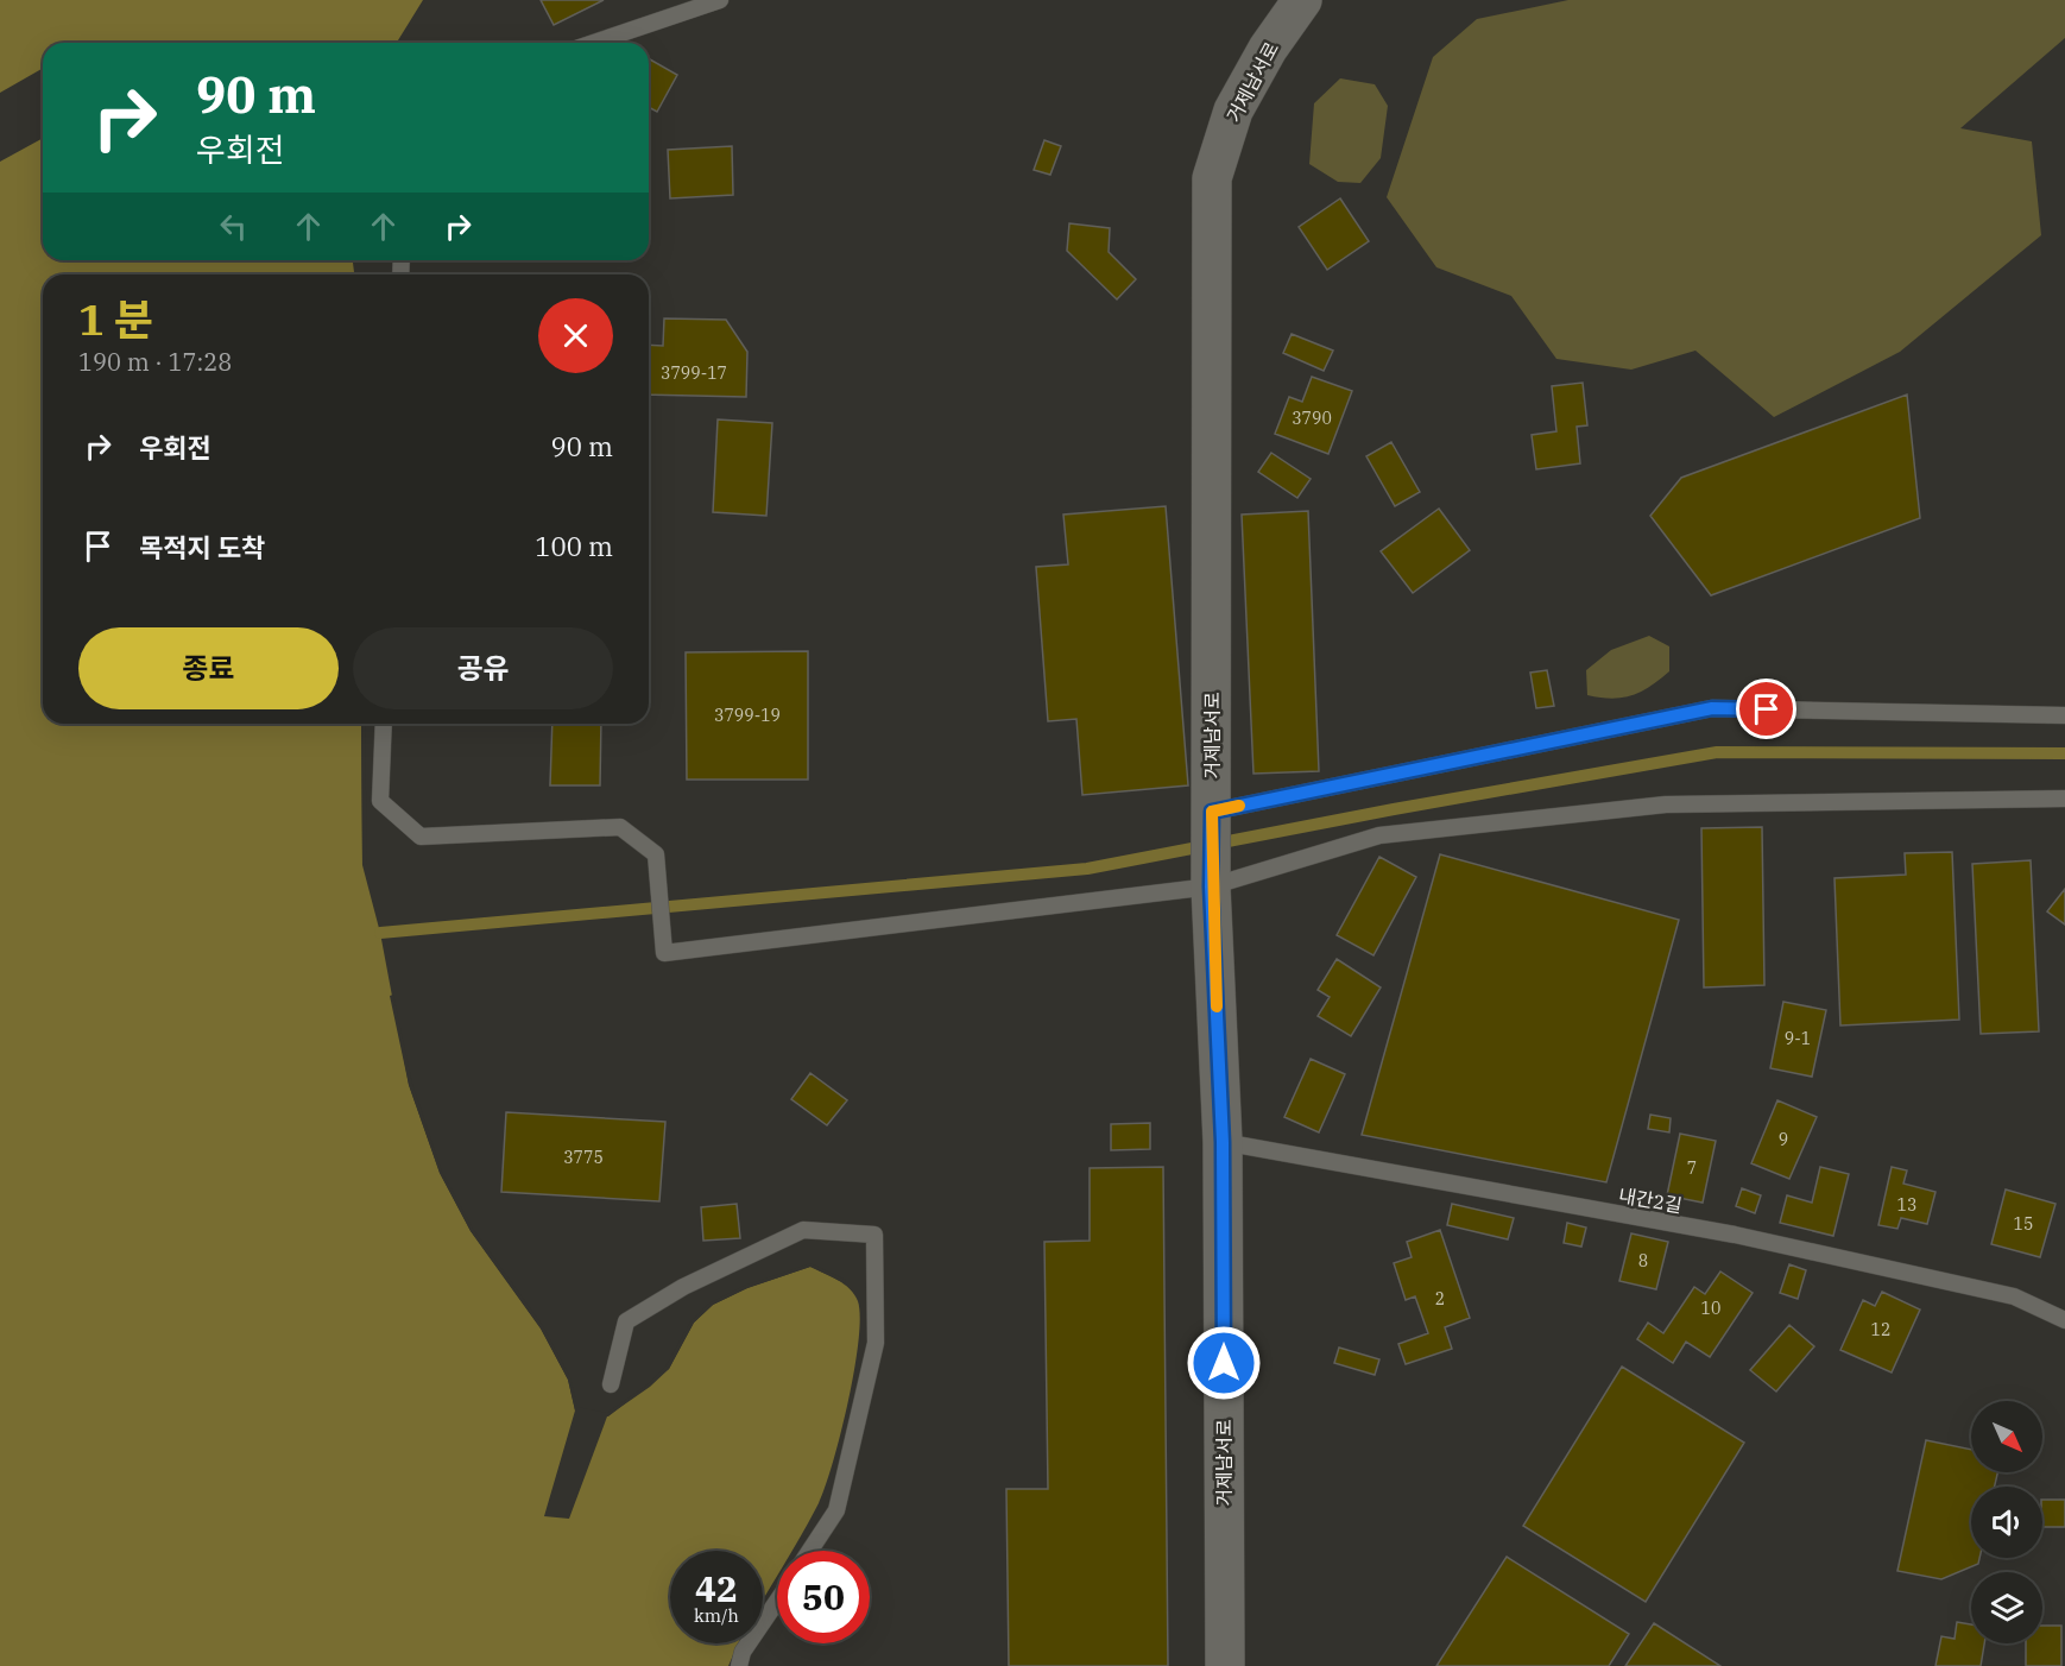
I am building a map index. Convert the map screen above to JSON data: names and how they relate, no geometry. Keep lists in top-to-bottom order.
{
  "streets": {
    "main road": ["거제남서로"],
    "lane": ["내간2길"]
  },
  "crossings": [
    ["거제남서로", "내간2길"]
  ],
  "house_numbers": [
    "3799-17",
    "3790",
    "3799-19",
    "9-1",
    "9",
    "3775",
    "7",
    "13",
    "15",
    "8",
    "2",
    "10",
    "12"
  ],
  "north": "bottom right",
  "page": {
    "turn": ["90 m", "우회전"],
    "heading": ["1 분", "190 m · 17:28"],
    "list": [
      {
        "name": "우회전",
        "value": "90 m"
      },
      {
        "name": "목적지 도착",
        "value": "100 m"
      }
    ],
    "buttons": ["종료", "공유"],
    "speed": "42 km/h",
    "limit": "50"
  }
}
